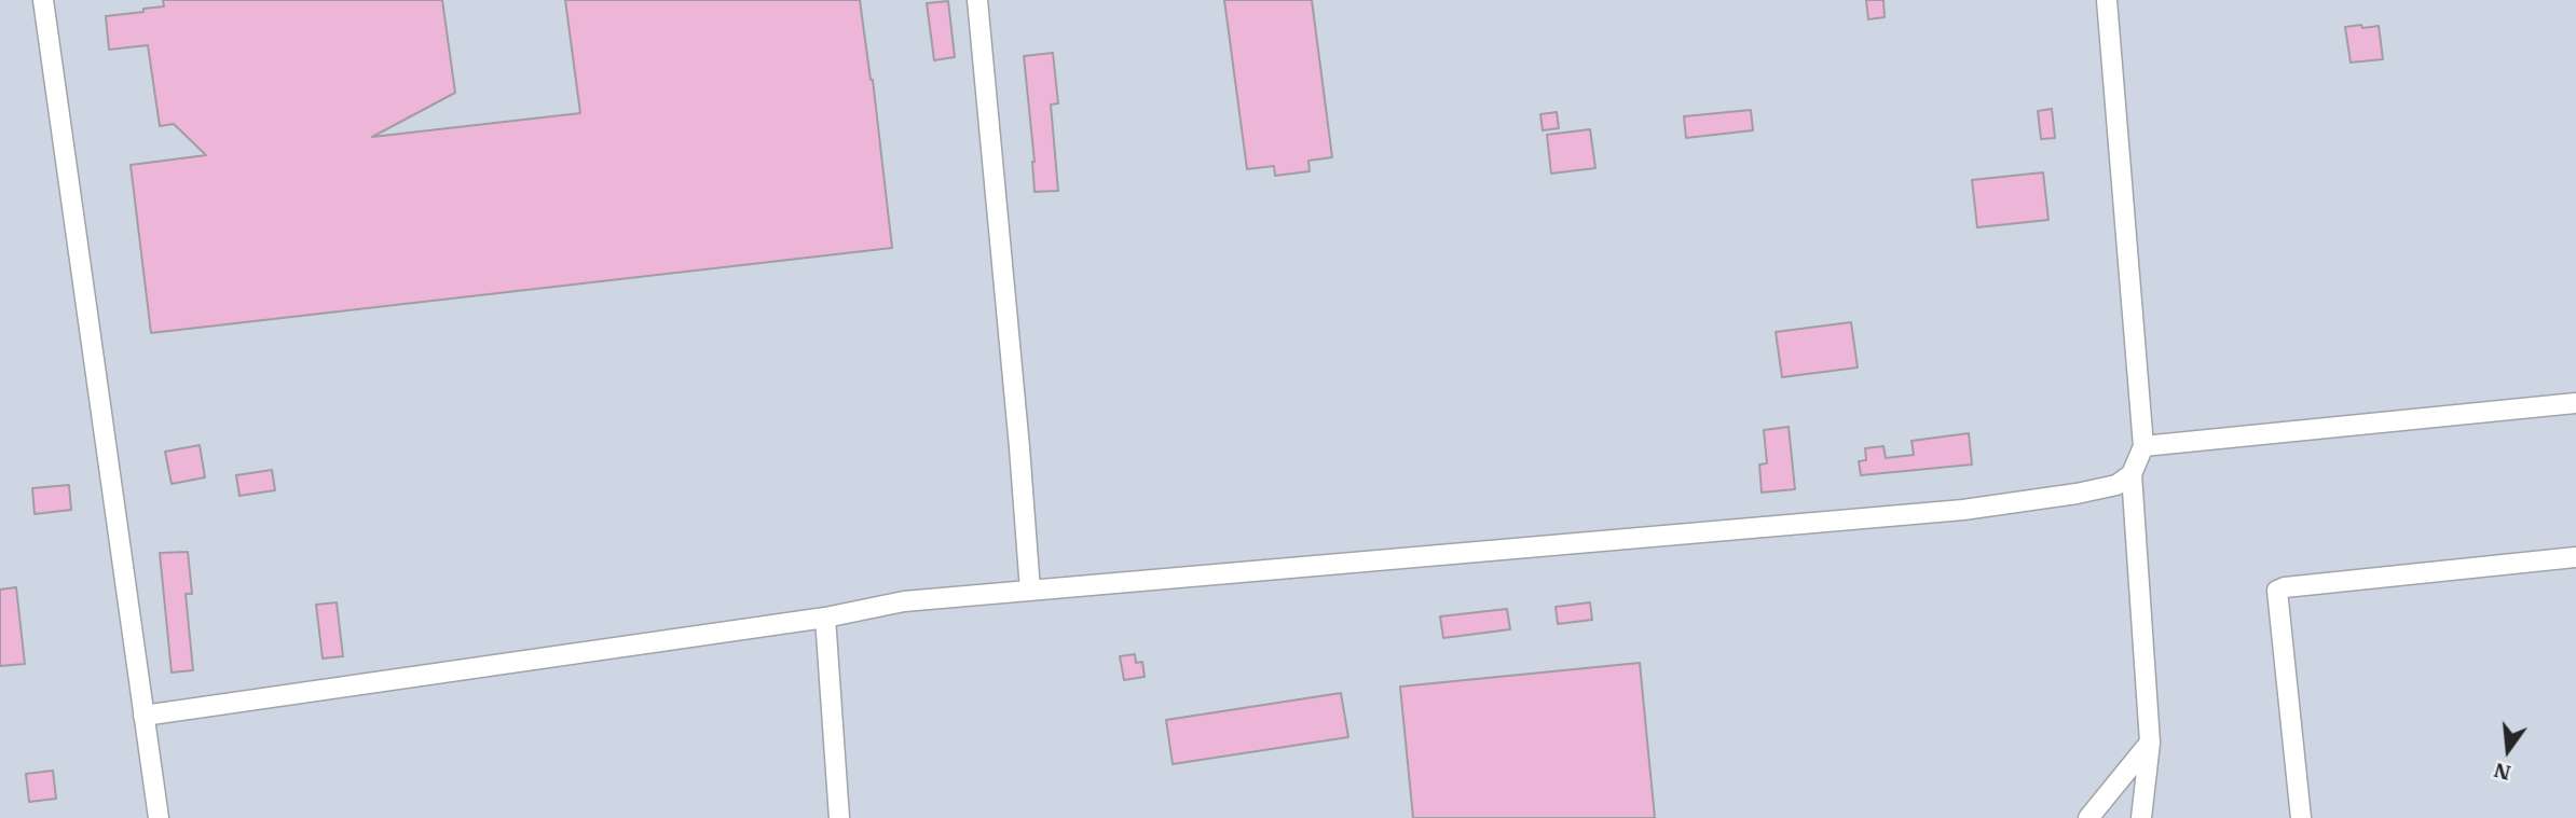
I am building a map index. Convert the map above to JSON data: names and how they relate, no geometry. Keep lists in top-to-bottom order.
{
  "north": "bottom"
}
